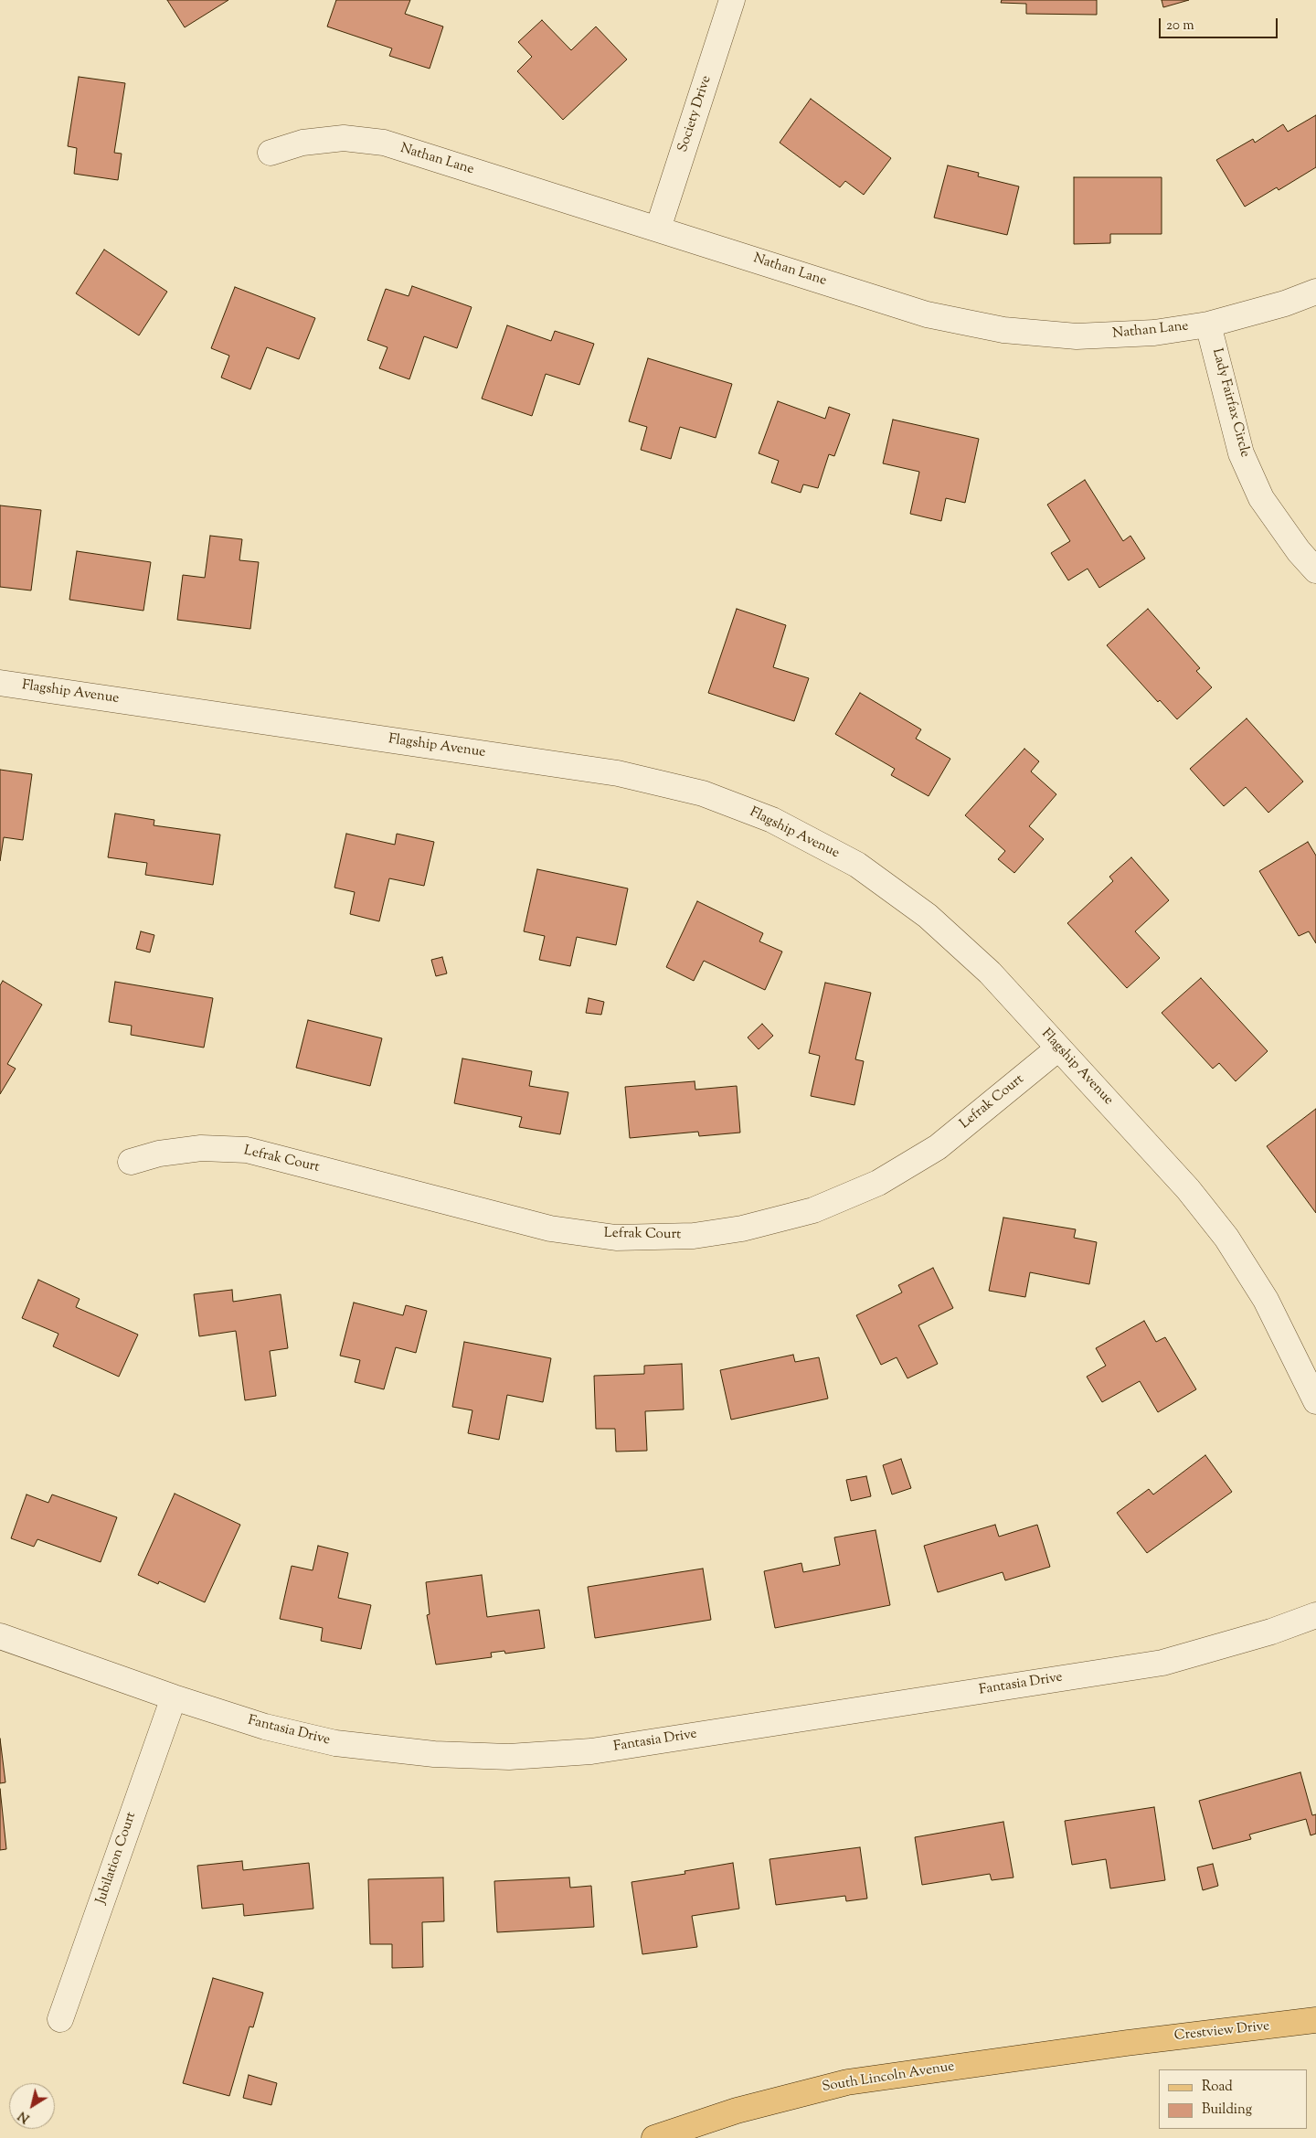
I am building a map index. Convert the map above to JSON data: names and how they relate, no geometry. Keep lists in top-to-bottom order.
{
  "streets": {
    "main road": ["Crestview Drive", "South Lincoln Avenue"],
    "street": [
      "Society Drive",
      "Nathan Lane",
      "Lady Fairfax Circle",
      "Flagship Avenue",
      "Lefrak Court",
      "Fantasia Drive",
      "Jubilation Court"
    ]
  },
  "crossings": [
    ["Society Drive", "Nathan Lane"],
    ["Nathan Lane", "Lady Fairfax Circle"],
    ["Flagship Avenue", "Lefrak Court"],
    ["Fantasia Drive", "Jubilation Court"],
    ["Crestview Drive", "South Lincoln Avenue"]
  ],
  "legend": ["Road", "Building"],
  "scale_bar": "20 m",
  "north": "bottom left"
}
